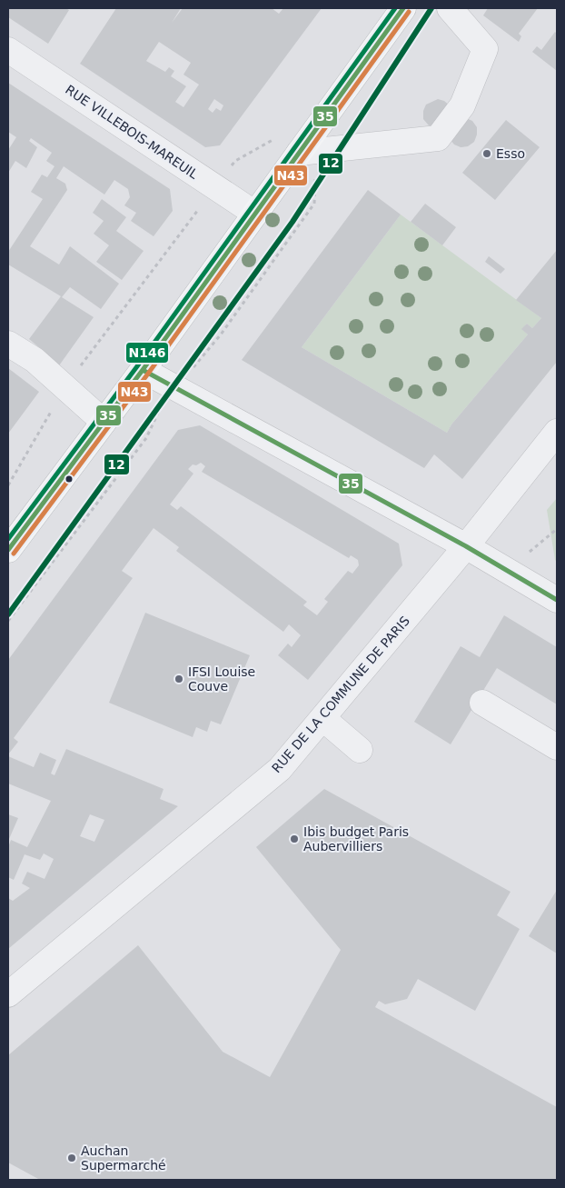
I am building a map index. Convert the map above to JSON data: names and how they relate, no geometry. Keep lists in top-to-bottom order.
{
  "streets": {
    "street": ["RUE VILLEBOIS-MAREUIL", "RUE DE LA COMMUNE DE PARIS"]
  },
  "places": [
    "Esso",
    "IFSI Louise Couve",
    "Ibis budget Paris Aubervilliers",
    "Auchan Supermarché"
  ],
  "lines": [
    "transit line 12",
    "transit line 35",
    "transit line N146",
    "transit line N43"
  ]
}
